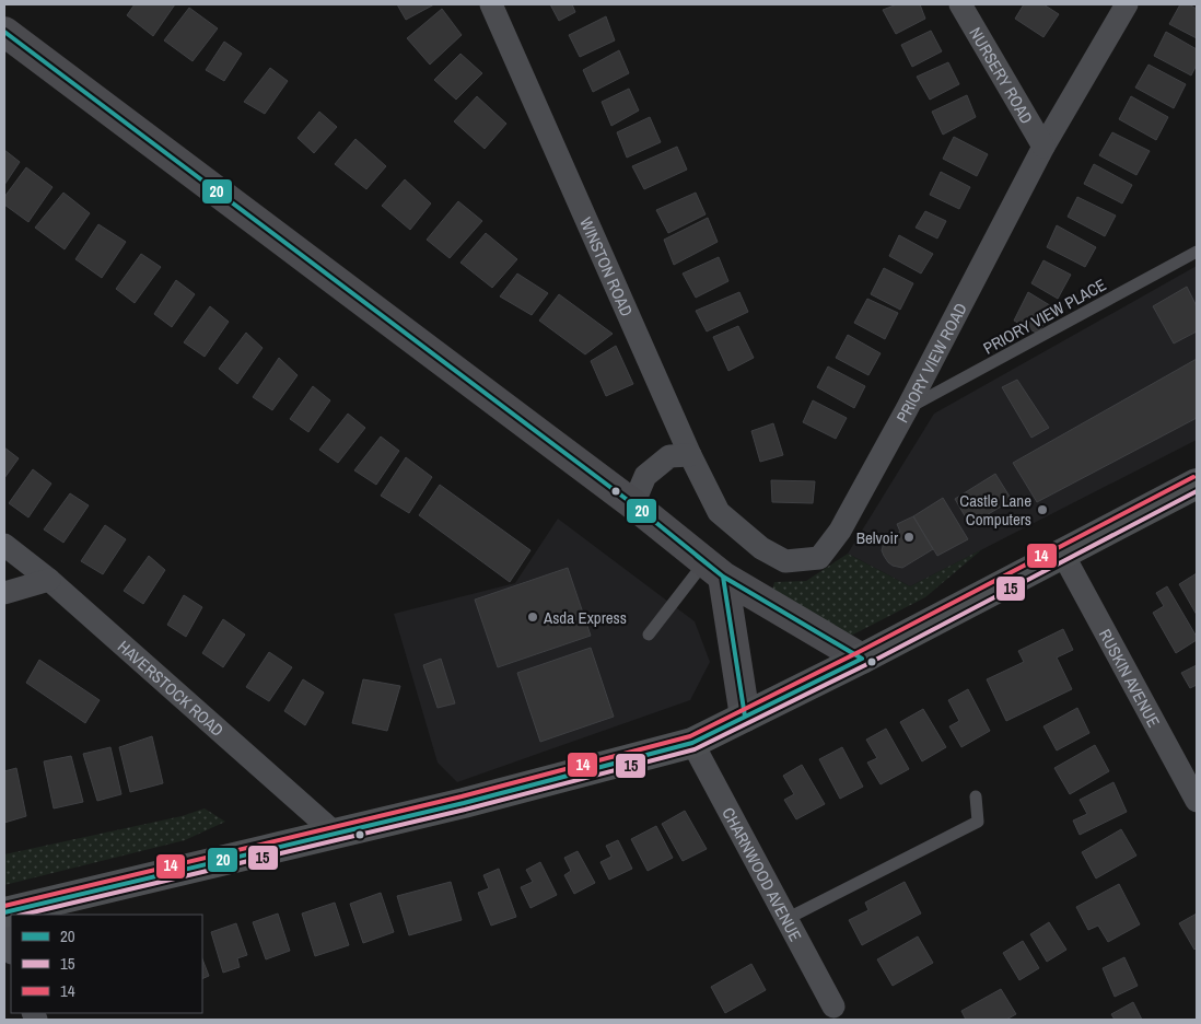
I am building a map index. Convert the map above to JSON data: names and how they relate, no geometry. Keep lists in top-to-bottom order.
{
  "streets": {
    "street": [
      "NURSERY ROAD",
      "WINSTON ROAD",
      "PRIORY VIEW ROAD",
      "RUSKIN AVENUE",
      "HAVERSTOCK ROAD",
      "CHARNWOOD AVENUE"
    ],
    "lane": ["PRIORY VIEW PLACE"]
  },
  "crossings": [
    ["NURSERY ROAD", "PRIORY VIEW ROAD"],
    ["WINSTON ROAD", "PRIORY VIEW ROAD"],
    ["PRIORY VIEW PLACE", "PRIORY VIEW ROAD"]
  ],
  "places": ["Castle Lane Computers", "Belvoir", "Asda Express"],
  "lines": ["transit line 20", "transit line 14", "transit line 15"],
  "legend": ["20", "15", "14"]
}
